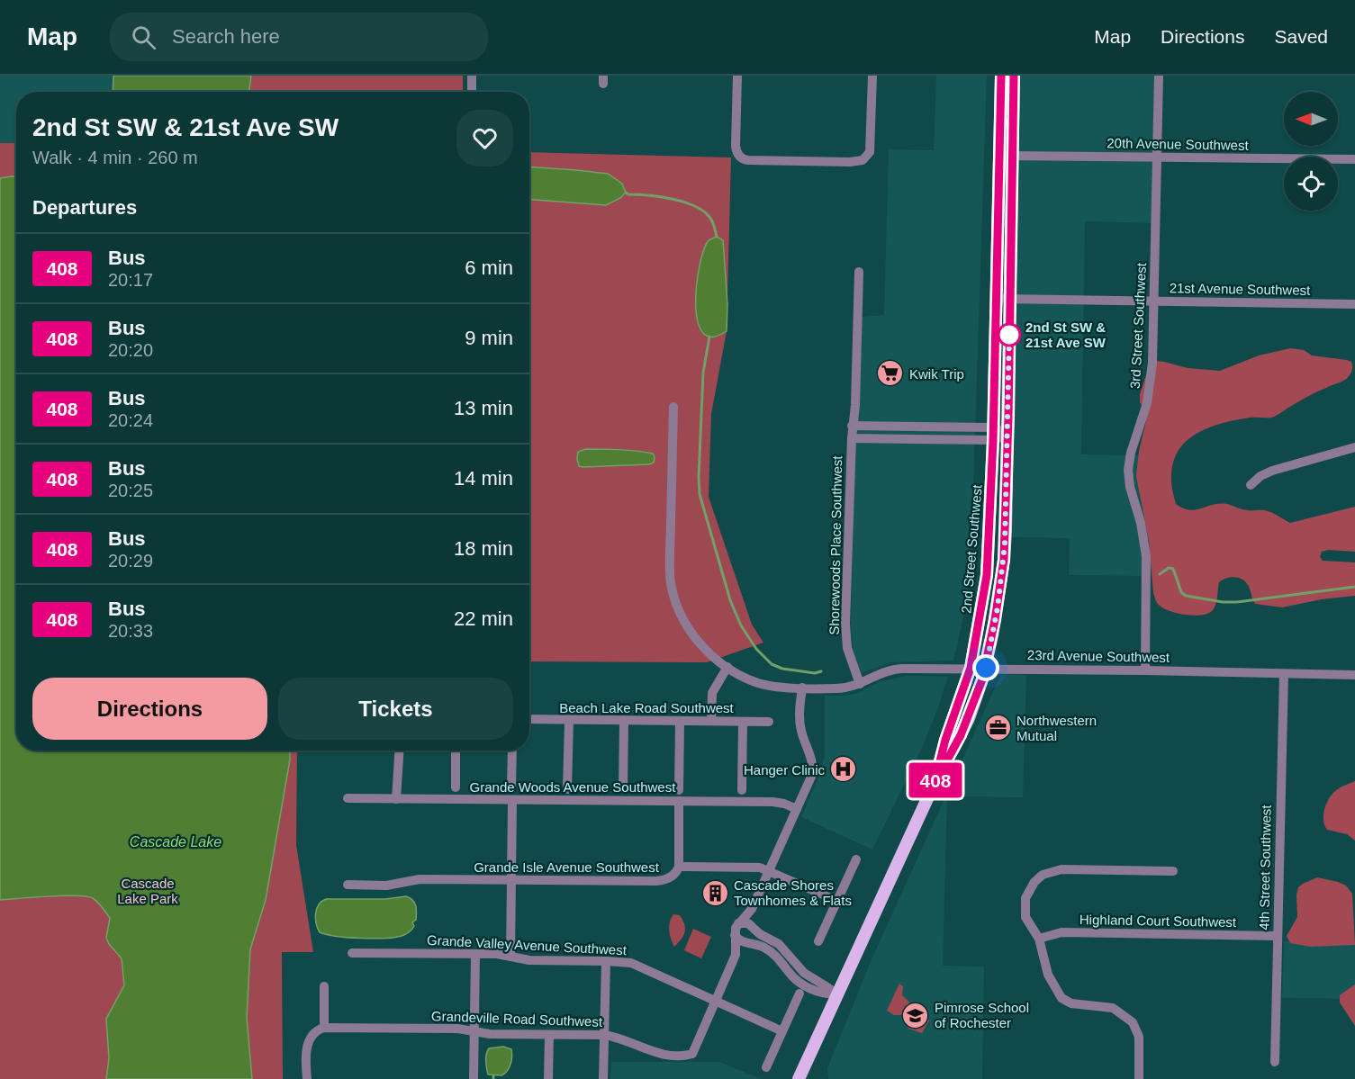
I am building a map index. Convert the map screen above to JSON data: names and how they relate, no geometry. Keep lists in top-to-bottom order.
{
  "streets": {
    "main road": ["2nd Street Southwest"],
    "street": [
      "20th Avenue Southwest",
      "21st Avenue Southwest",
      "3rd Street Southwest",
      "Shorewoods Place Southwest",
      "23rd Avenue Southwest",
      "Beach Lake Road Southwest",
      "Grande Woods Avenue Southwest",
      "Grande Isle Avenue Southwest",
      "4th Street Southwest",
      "Highland Court Southwest",
      "Grande Valley Avenue Southwest",
      "Grandeville Road Southwest"
    ]
  },
  "crossings": [
    ["20th Avenue Southwest", "3rd Street Southwest"],
    ["20th Avenue Southwest", "2nd Street Southwest"],
    ["21st Avenue Southwest", "3rd Street Southwest"],
    ["21st Avenue Southwest", "2nd Street Southwest"],
    ["3rd Street Southwest", "23rd Avenue Southwest"],
    ["Shorewoods Place Southwest", "2nd Street Southwest"],
    ["Shorewoods Place Southwest", "23rd Avenue Southwest"],
    ["2nd Street Southwest", "23rd Avenue Southwest"],
    ["23rd Avenue Southwest", "4th Street Southwest"],
    ["23rd Avenue Southwest", "Grandeville Road Southwest"],
    ["Grande Woods Avenue Southwest", "Grandeville Road Southwest"],
    ["Grande Isle Avenue Southwest", "Grandeville Road Southwest"],
    ["4th Street Southwest", "Highland Court Southwest"],
    ["Grande Valley Avenue Southwest", "Grandeville Road Southwest"]
  ],
  "water": ["Cascade Lake"],
  "parks": ["Cascade Lake Park"],
  "places": {
    "other": ["2nd St SW & 21st Ave SW"],
    "supermarket": ["Kwik Trip"],
    "office": ["Northwestern Mutual"],
    "hospital": ["Hanger Clinic"],
    "building": ["Cascade Shores Townhomes & Flats"],
    "school or university": ["Pimrose School of Rochester"]
  },
  "lines": ["bus line 408"],
  "north": "left",
  "page": {
    "header": "Map",
    "search": "Search here",
    "nav": ["Map", "Directions", "Saved"],
    "on_map": "408",
    "heading": [
      ["2nd St SW & 21st Ave SW", "Walk · 4 min · 260 m"],
      "Departures"
    ],
    "list": [
      {
        "mark": "408",
        "name": "Bus",
        "note": "20:17",
        "value": "6 min"
      },
      {
        "mark": "408",
        "name": "Bus",
        "note": "20:20",
        "value": "9 min"
      },
      {
        "mark": "408",
        "name": "Bus",
        "note": "20:24",
        "value": "13 min"
      },
      {
        "mark": "408",
        "name": "Bus",
        "note": "20:25",
        "value": "14 min"
      },
      {
        "mark": "408",
        "name": "Bus",
        "note": "20:29",
        "value": "18 min"
      },
      {
        "mark": "408",
        "name": "Bus",
        "note": "20:33",
        "value": "22 min"
      }
    ],
    "buttons": ["Directions", "Tickets"]
  }
}
